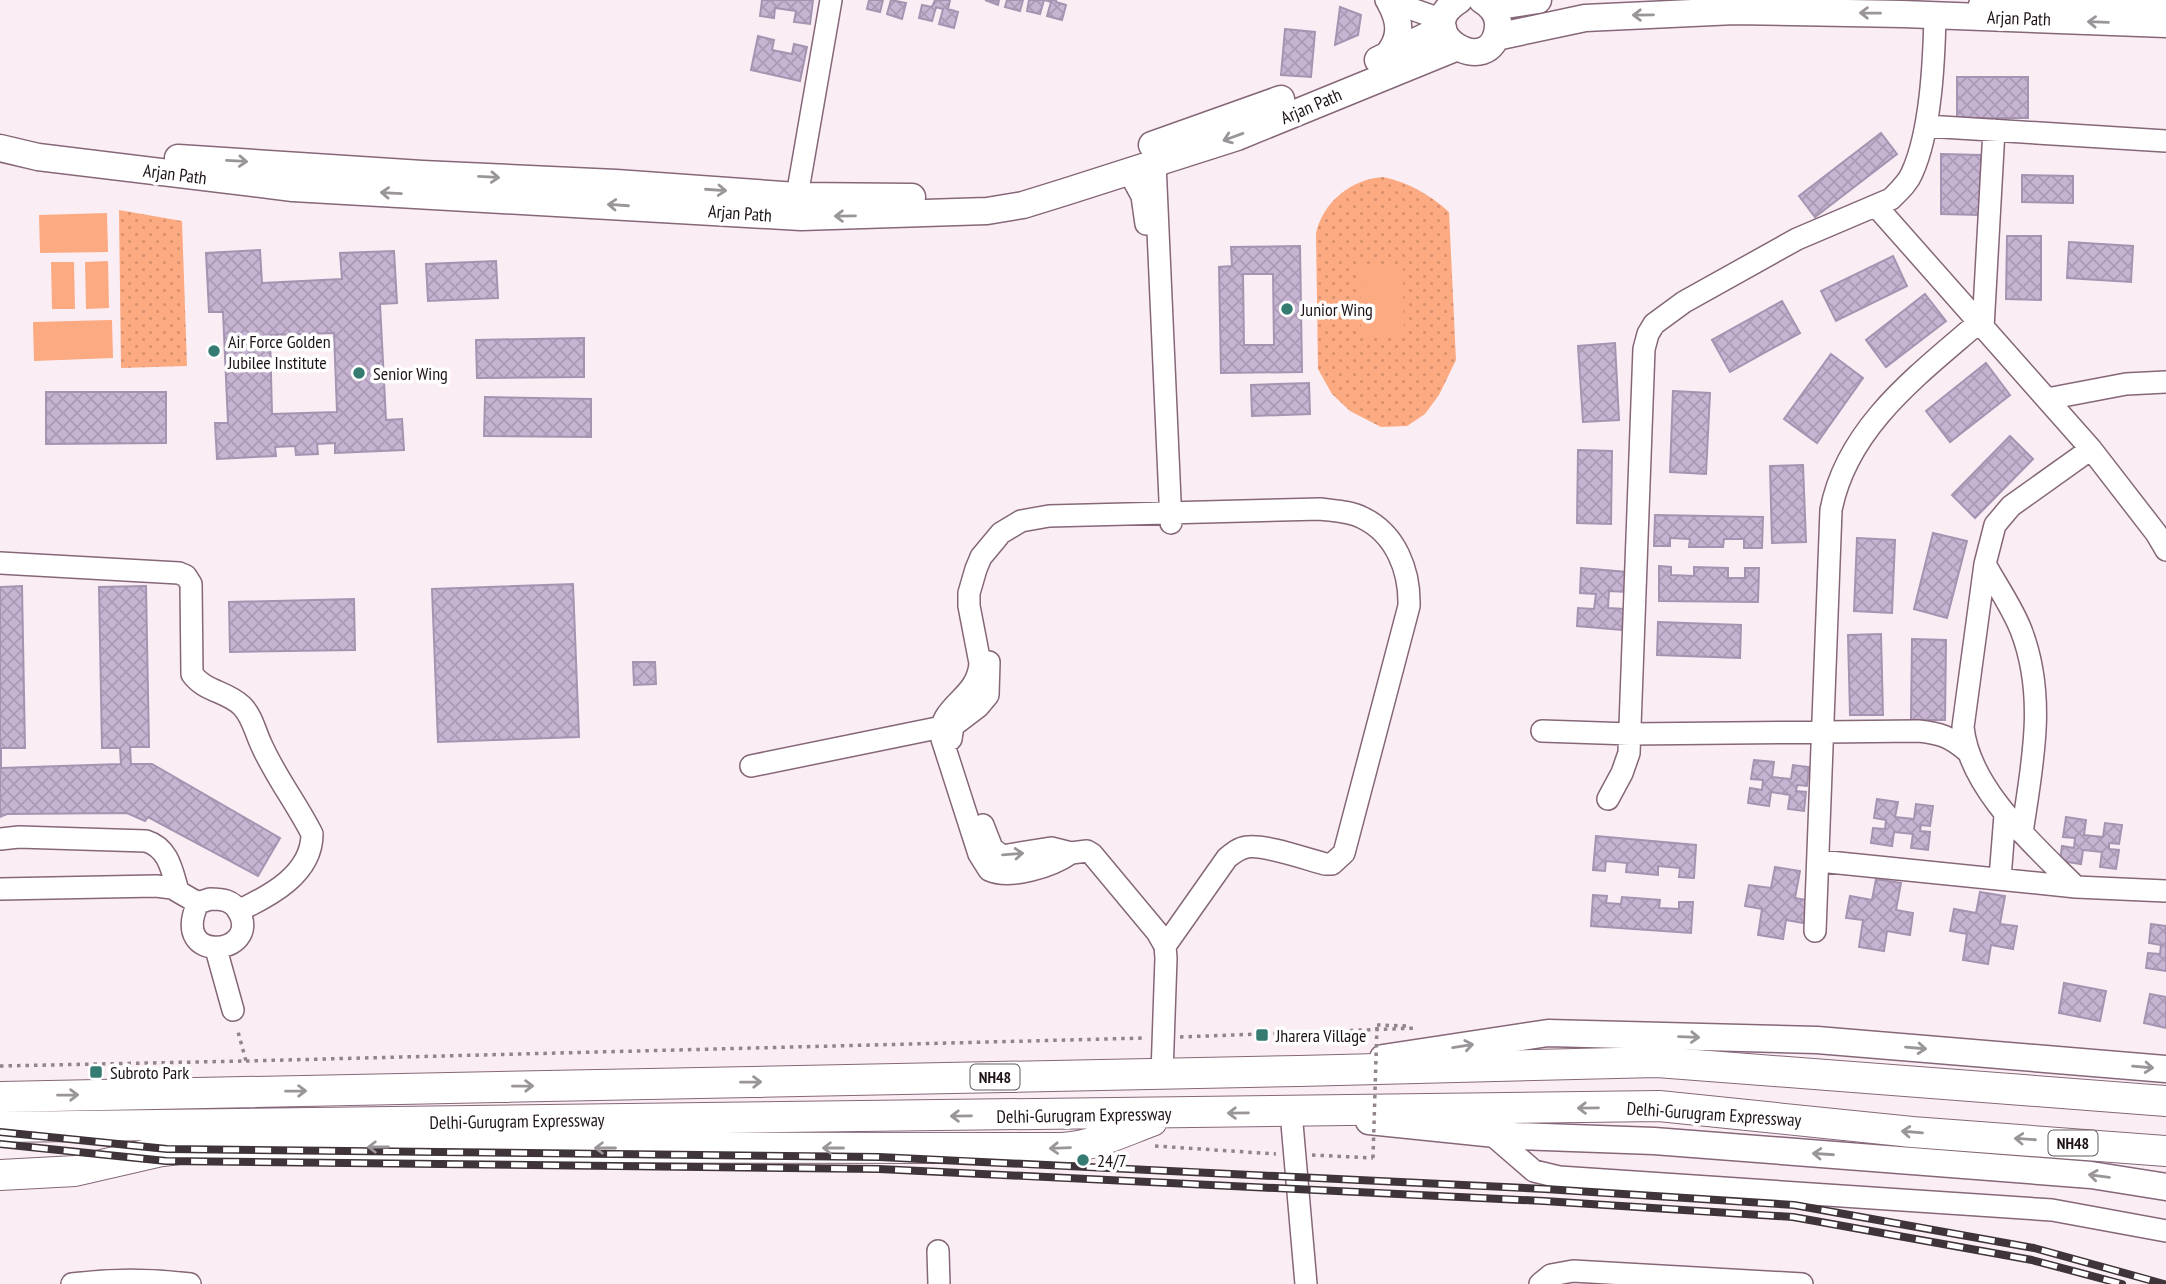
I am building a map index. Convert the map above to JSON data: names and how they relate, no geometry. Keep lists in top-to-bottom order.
{
  "streets": {
    "highway": ["NH48", "Delhi-Gurugram Expressway"],
    "main road": ["Arjan Path"]
  },
  "places": {
    "other": [
      "Junior Wing",
      "Air Force Golden Jubilee Institute",
      "Senior Wing",
      "24/7"
    ],
    "transit": ["Jharera Village", "Subroto Park"]
  }
}
